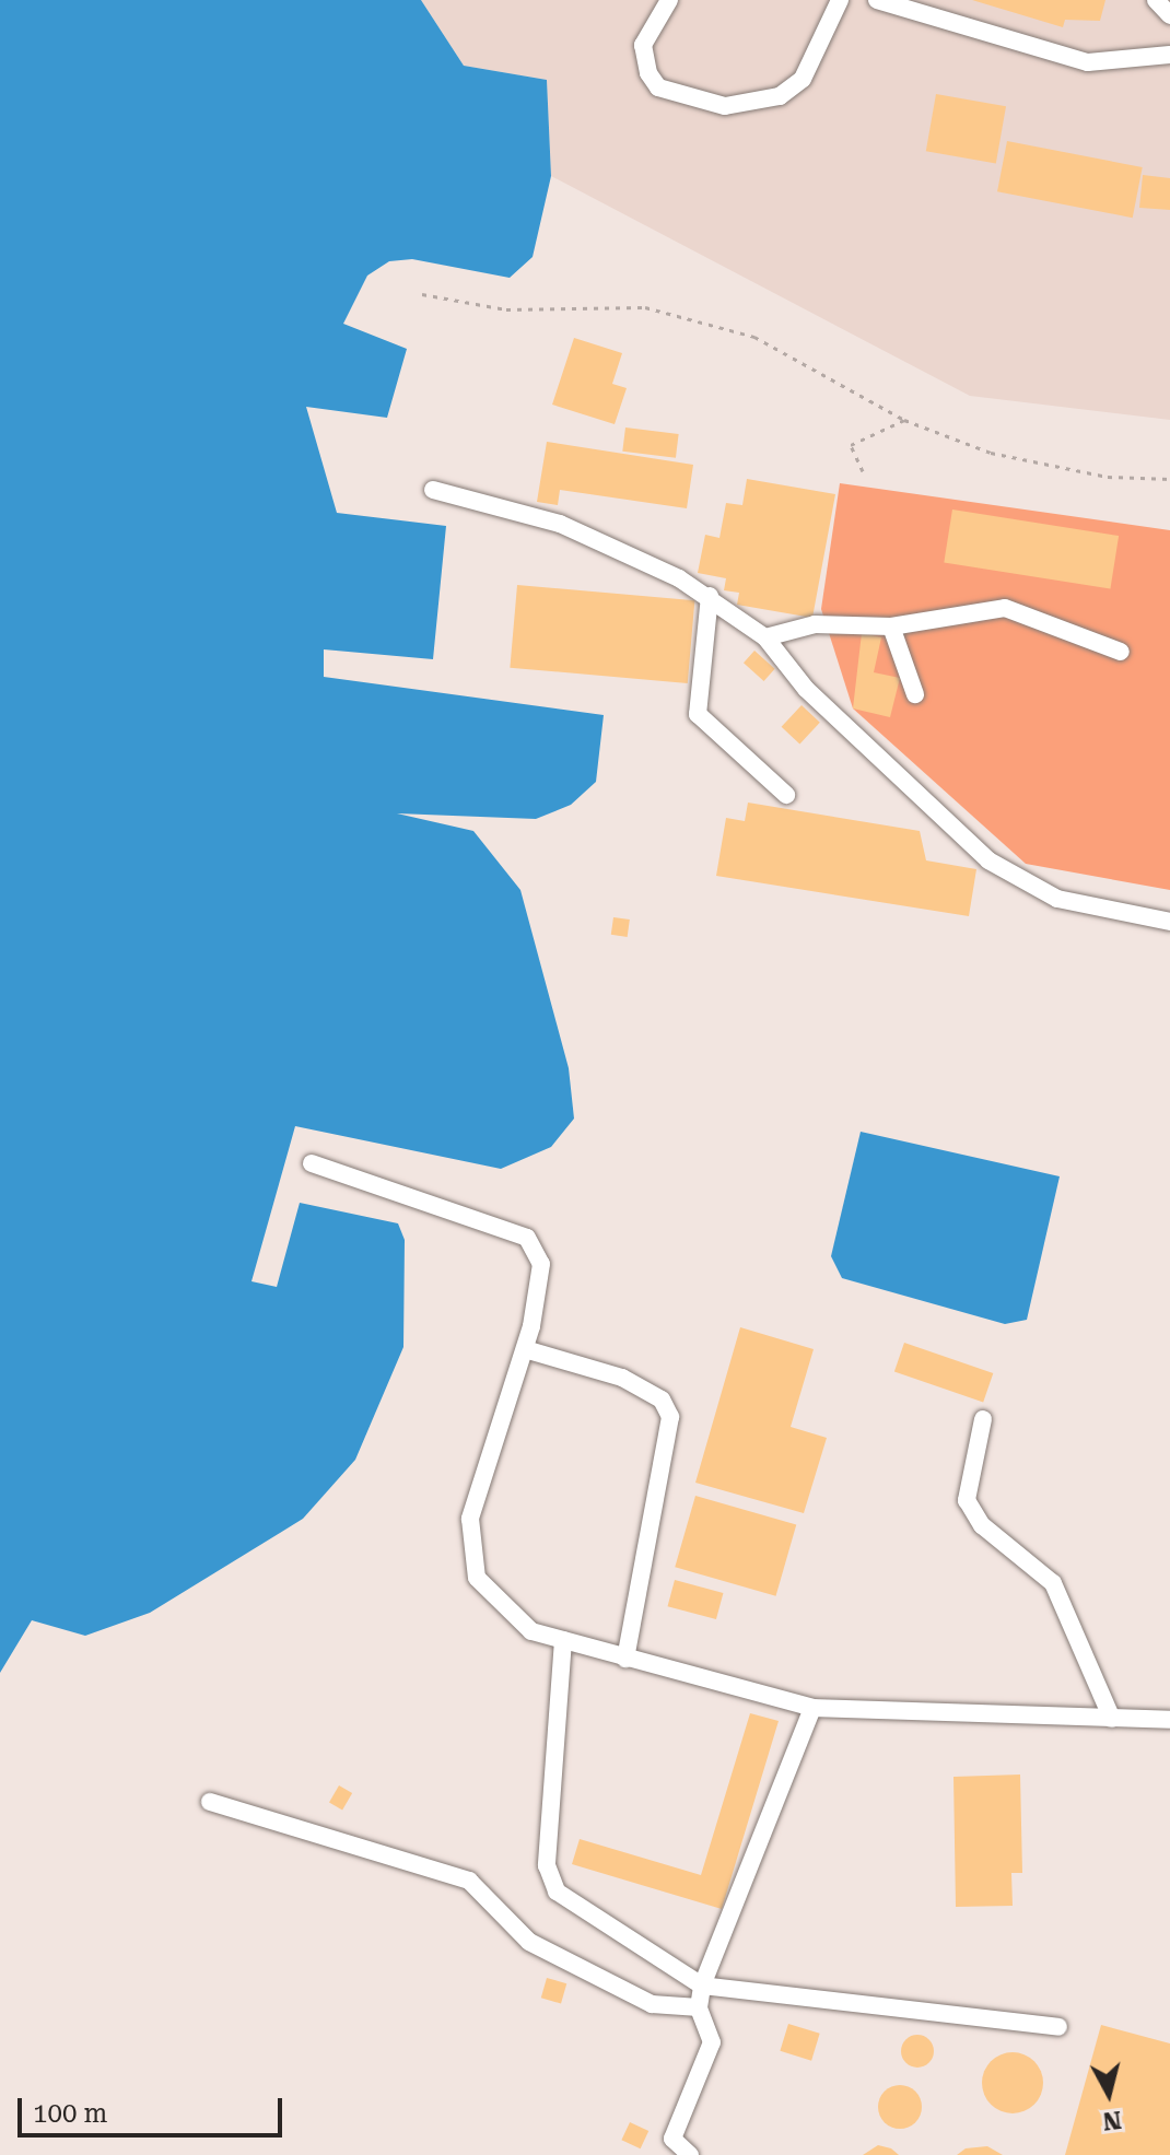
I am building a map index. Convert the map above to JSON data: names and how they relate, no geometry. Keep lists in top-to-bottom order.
{
  "scale_bar": "100 m",
  "north": "bottom"
}
